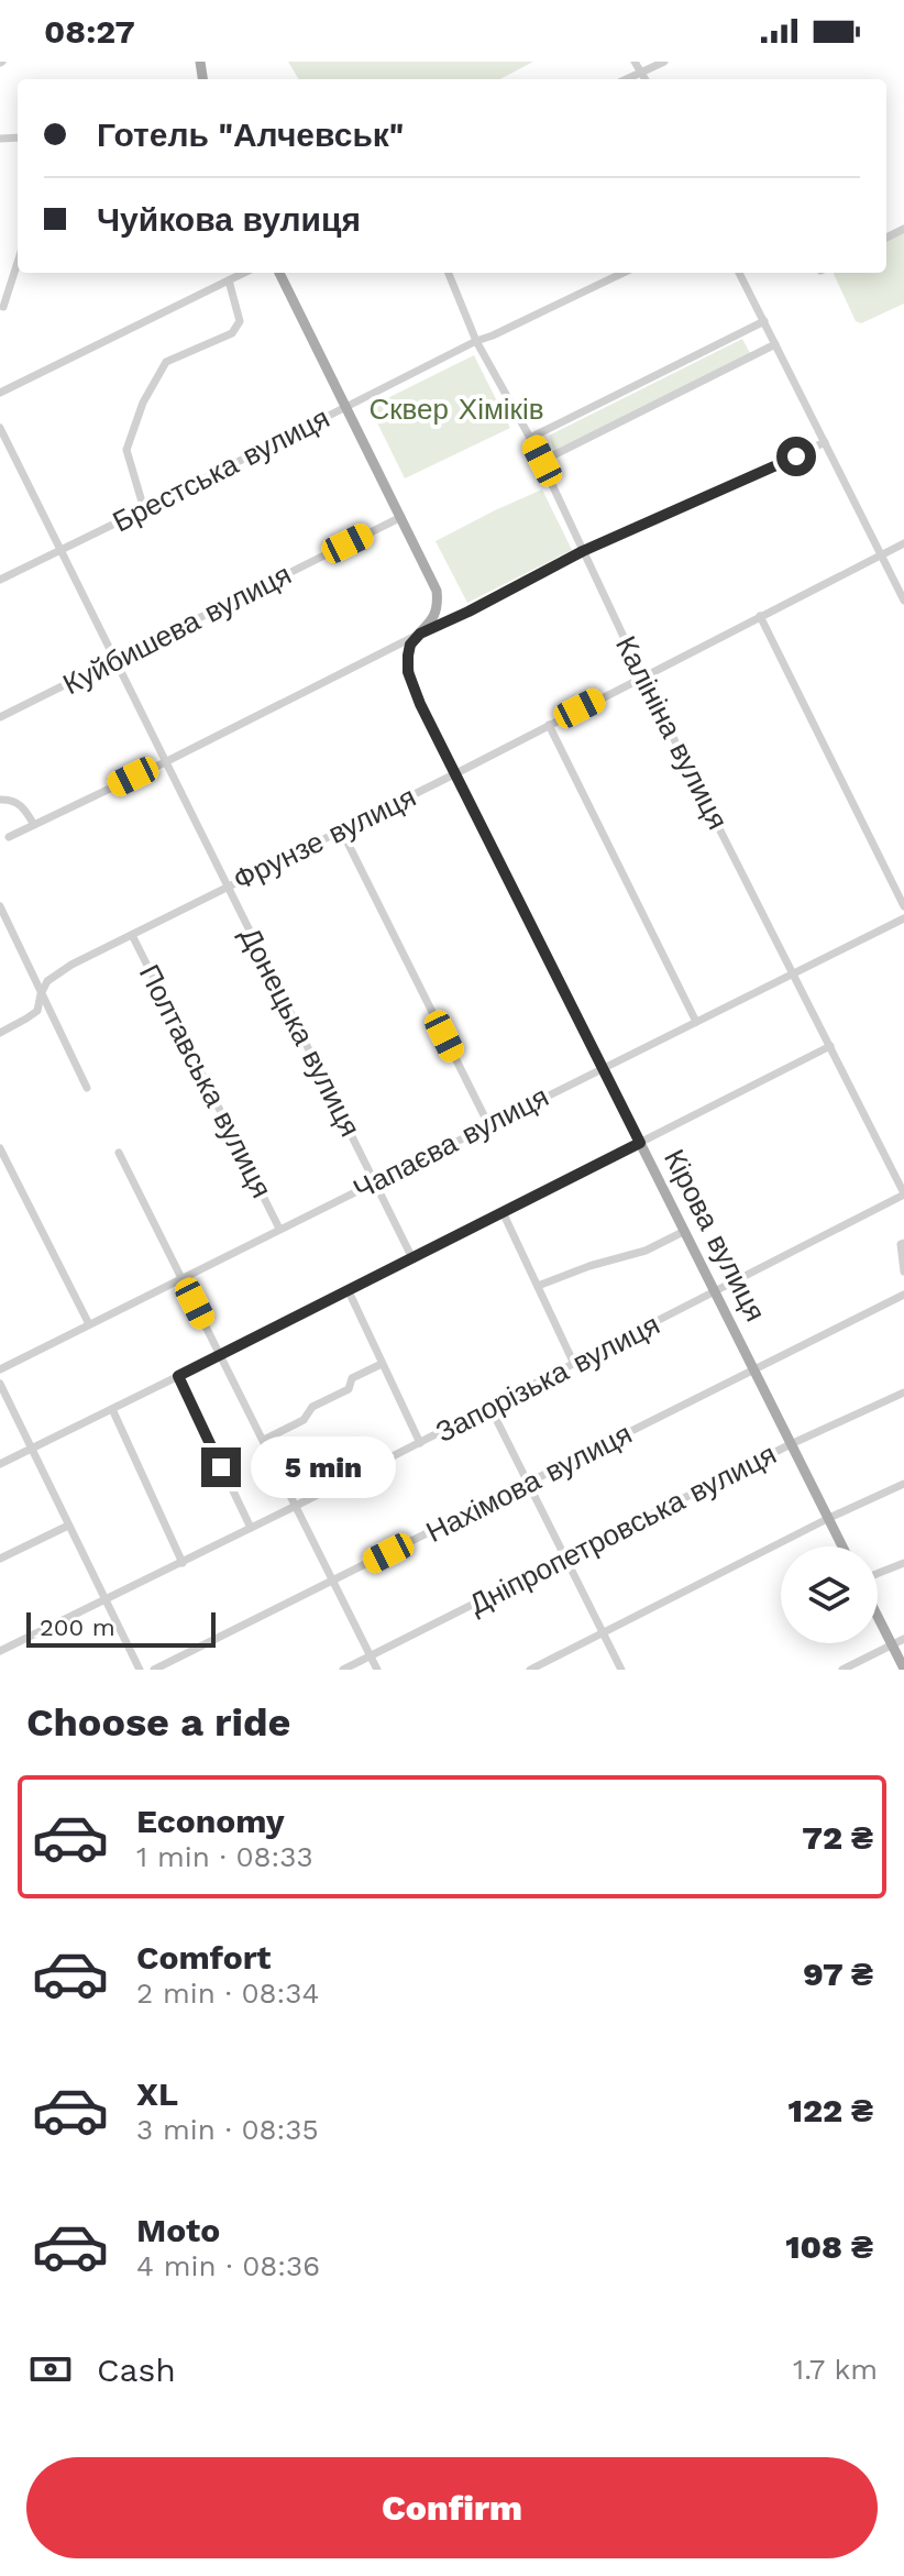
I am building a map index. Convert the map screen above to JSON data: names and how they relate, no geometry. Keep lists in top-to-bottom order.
{
  "streets": {
    "main road": ["Кірова вулиця"],
    "street": [
      "Брестська вулиця",
      "Куйбишева вулиця",
      "Калініна вулиця",
      "Фрунзе вулиця",
      "Донецька вулиця",
      "Полтавська вулиця",
      "Чапаєва вулиця",
      "Запорізька вулиця",
      "Нахімова вулиця",
      "Дніпропетровська вулиця"
    ]
  },
  "crossings": [
    ["Брестська вулиця", "Калініна вулиця"],
    ["Брестська вулиця", "Донецька вулиця"],
    ["Брестська вулиця", "Кірова вулиця"],
    ["Куйбишева вулиця", "Донецька вулиця"],
    ["Куйбишева вулиця", "Кірова вулиця"],
    ["Калініна вулиця", "Фрунзе вулиця"],
    ["Калініна вулиця", "Чапаєва вулиця"],
    ["Калініна вулиця", "Запорізька вулиця"],
    ["Фрунзе вулиця", "Донецька вулиця"],
    ["Фрунзе вулиця", "Полтавська вулиця"],
    ["Фрунзе вулиця", "Кірова вулиця"],
    ["Донецька вулиця", "Чапаєва вулиця"],
    ["Полтавська вулиця", "Чапаєва вулиця"],
    ["Чапаєва вулиця", "Кірова вулиця"],
    ["Кірова вулиця", "Запорізька вулиця"],
    ["Кірова вулиця", "Нахімова вулиця"],
    ["Кірова вулиця", "Дніпропетровська вулиця"]
  ],
  "parks": ["Сквер Хіміків"],
  "scale_bar": "200 m",
  "page": {
    "status": "08:27",
    "banner": ["Готель \"Алчевськ\"", "Чуйкова вулиця"],
    "bubble": "5 min",
    "scale": "200 m",
    "heading": "Choose a ride",
    "list": [
      {
        "name": "Economy",
        "note": "1 min · 08:33",
        "value": "72 ₴"
      },
      {
        "name": "Comfort",
        "note": "2 min · 08:34",
        "value": "97 ₴"
      },
      {
        "name": "XL",
        "note": "3 min · 08:35",
        "value": "122 ₴"
      },
      {
        "name": "Moto",
        "note": "4 min · 08:36",
        "value": "108 ₴"
      }
    ],
    "pay": ["Cash", "1.7 km"],
    "buttons": "Confirm"
  }
}
